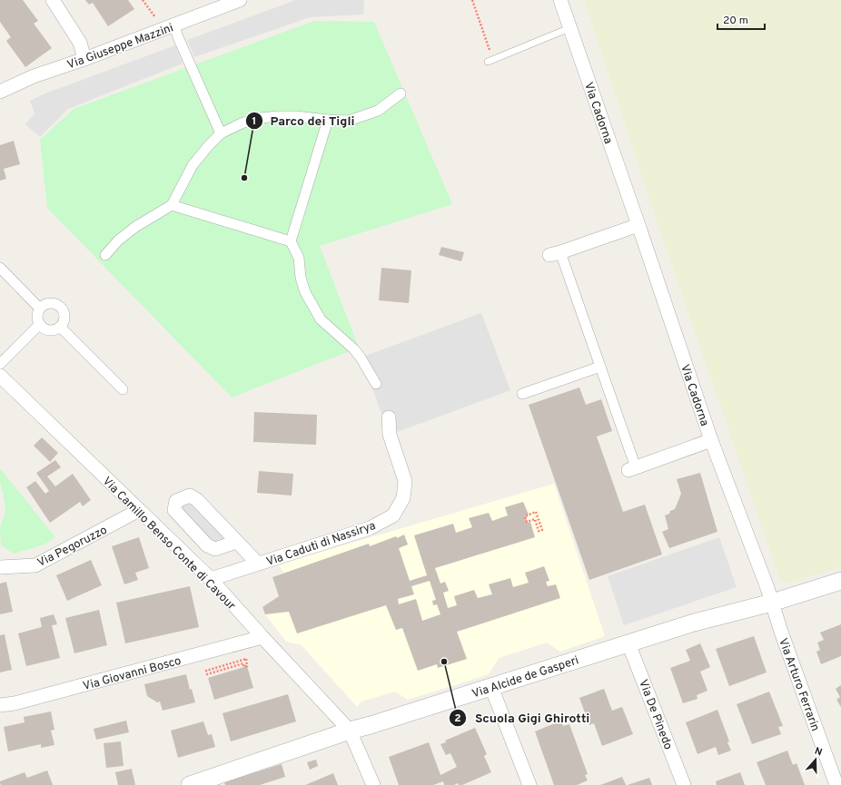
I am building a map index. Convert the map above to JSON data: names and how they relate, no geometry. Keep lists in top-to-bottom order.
{
  "streets": {
    "street": [
      "Via Giuseppe Mazzini",
      "Via Cadorna",
      "Via Camillo Benso Conte di Cavour",
      "Via Caduti di Nassirya",
      "Via Pegoruzzo",
      "Via Giovanni Bosco",
      "Via Alcide de Gasperi",
      "Via Arturo Ferrarin",
      "Via De Pinedo"
    ]
  },
  "crossings": [
    ["Via Cadorna", "Via Alcide de Gasperi"],
    ["Via Cadorna", "Via Arturo Ferrarin"],
    ["Via Camillo Benso Conte di Cavour", "Via Caduti di Nassirya"],
    ["Via Camillo Benso Conte di Cavour", "Via Pegoruzzo"],
    ["Via Camillo Benso Conte di Cavour", "Via Giovanni Bosco"],
    ["Via Camillo Benso Conte di Cavour", "Via Alcide de Gasperi"],
    ["Via Alcide de Gasperi", "Via Arturo Ferrarin"],
    ["Via Alcide de Gasperi", "Via De Pinedo"]
  ],
  "places": ["Parco dei Tigli", "Scuola Gigi Ghirotti"],
  "scale_bar": "20 m",
  "north": "top"
}
